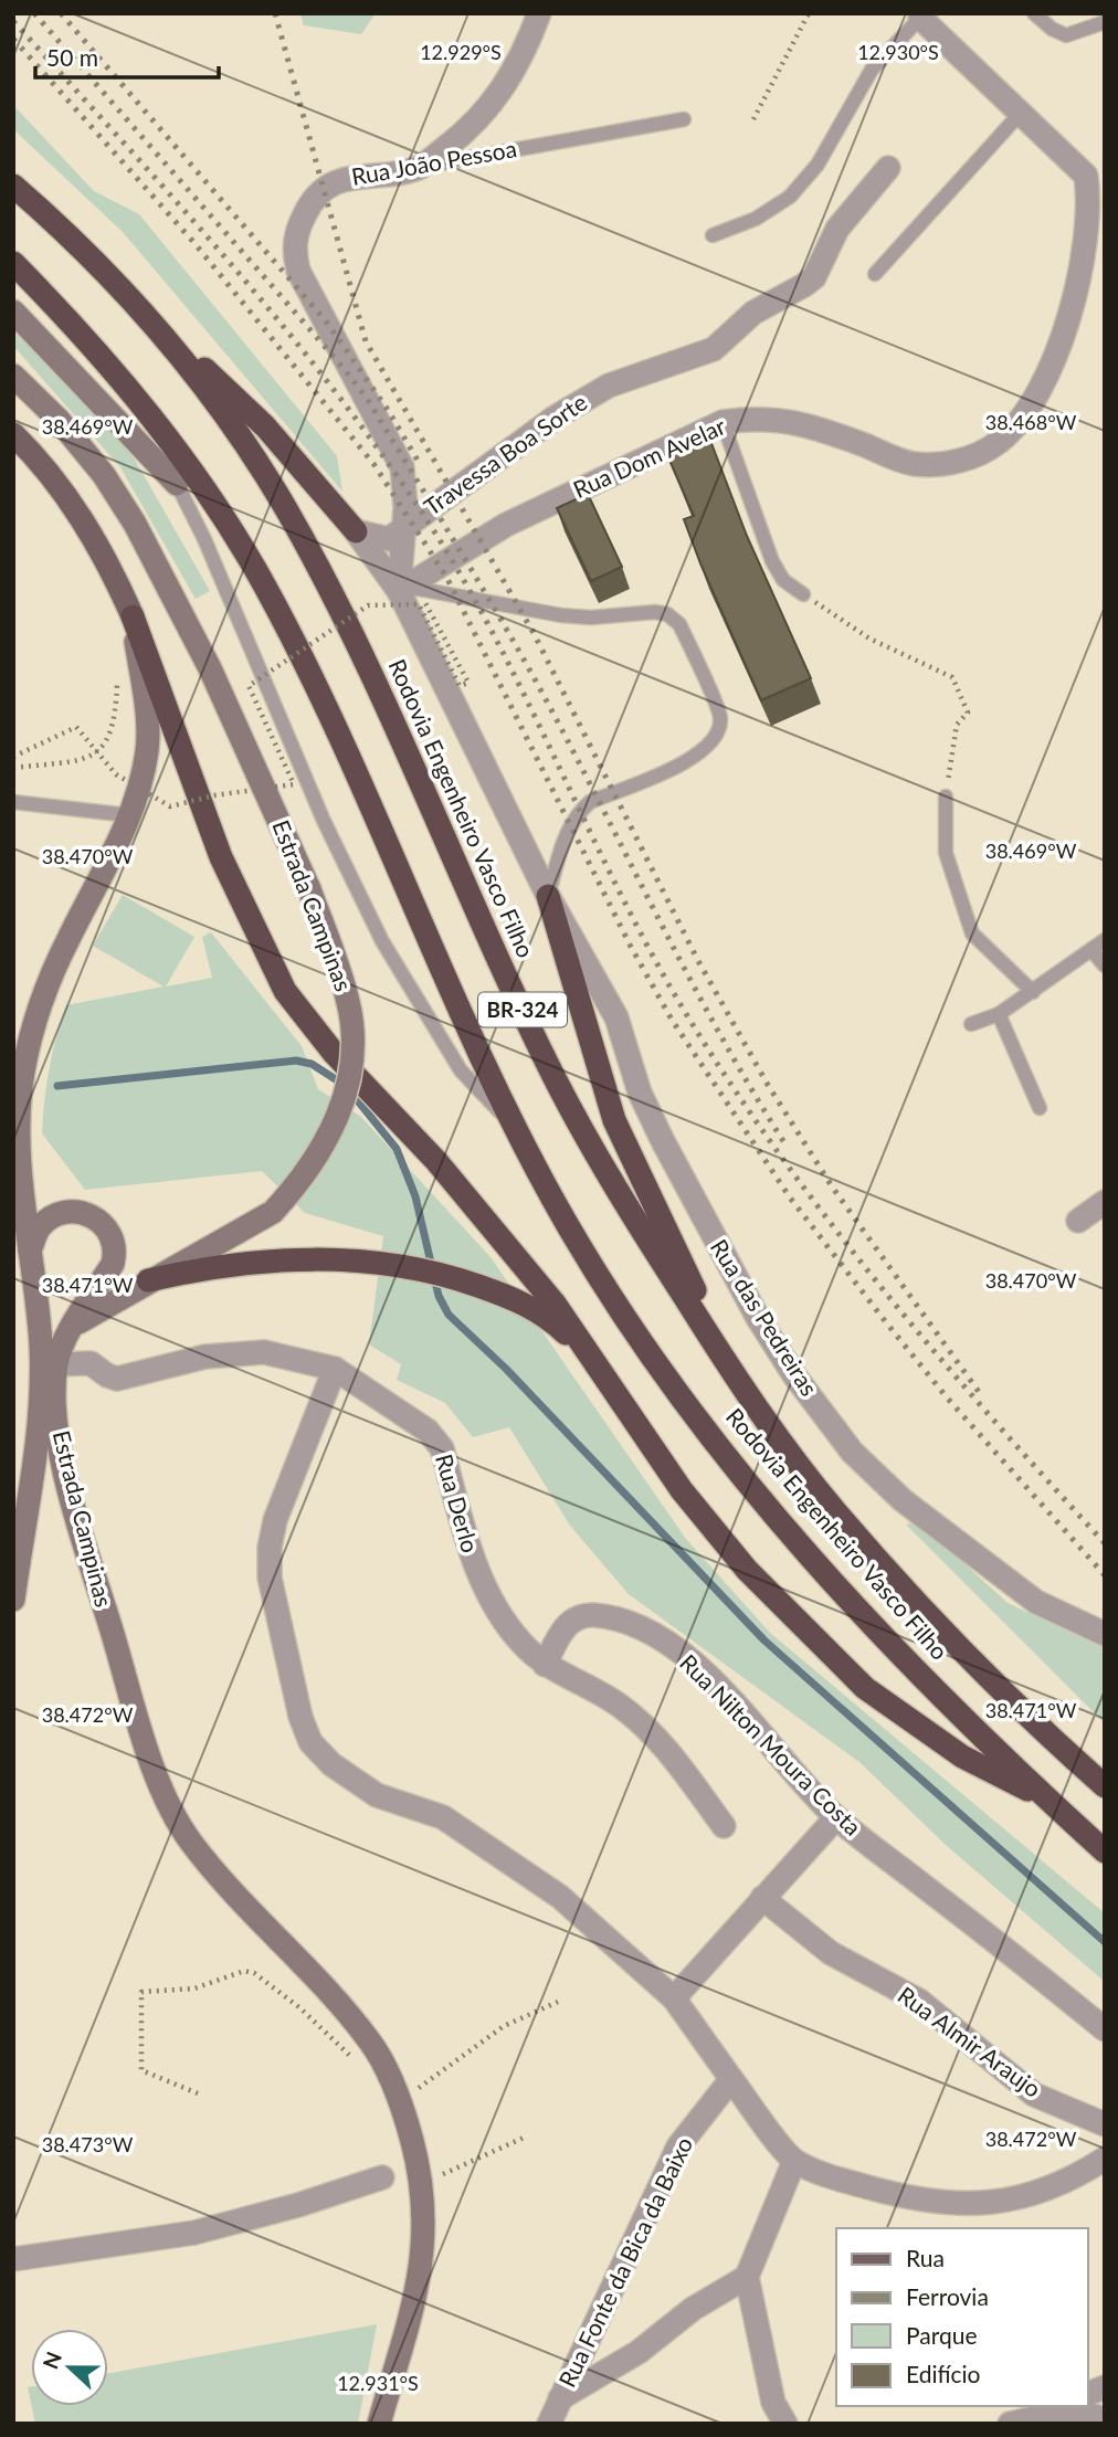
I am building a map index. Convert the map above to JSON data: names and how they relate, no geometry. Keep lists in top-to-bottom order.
{
  "streets": {
    "highway": ["Rodovia Engenheiro Vasco Filho", "BR-324"],
    "main road": ["Estrada Campinas"],
    "street": [
      "Rua João Pessoa",
      "Travessa Boa Sorte",
      "Rua Dom Avelar",
      "Rua das Pedreiras",
      "Rua Derlo",
      "Rua Nilton Moura Costa",
      "Rua Almir Araujo",
      "Rua Fonte da Bica da Baixo"
    ]
  },
  "crossings": [
    ["Rua João Pessoa", "Travessa Boa Sorte"],
    ["Rua João Pessoa", "Rua Dom Avelar"],
    ["Rua João Pessoa", "Rua das Pedreiras"],
    ["Rua Dom Avelar", "Rua das Pedreiras"],
    ["Estrada Campinas", "Rua Derlo"],
    ["Rua Derlo", "Rua Nilton Moura Costa"]
  ],
  "legend": [
    "Rua",
    "Ferrovia",
    "Parque",
    "Edifício"
  ],
  "scale_bar": "50 m",
  "north": "left",
  "coordinates": [
    "12.930°S",
    "12.929°S",
    "38.468°W",
    "38.469°W",
    "38.470°W",
    "38.471°W",
    "38.472°W",
    "38.473°W",
    "12.931°S"
  ]
}
